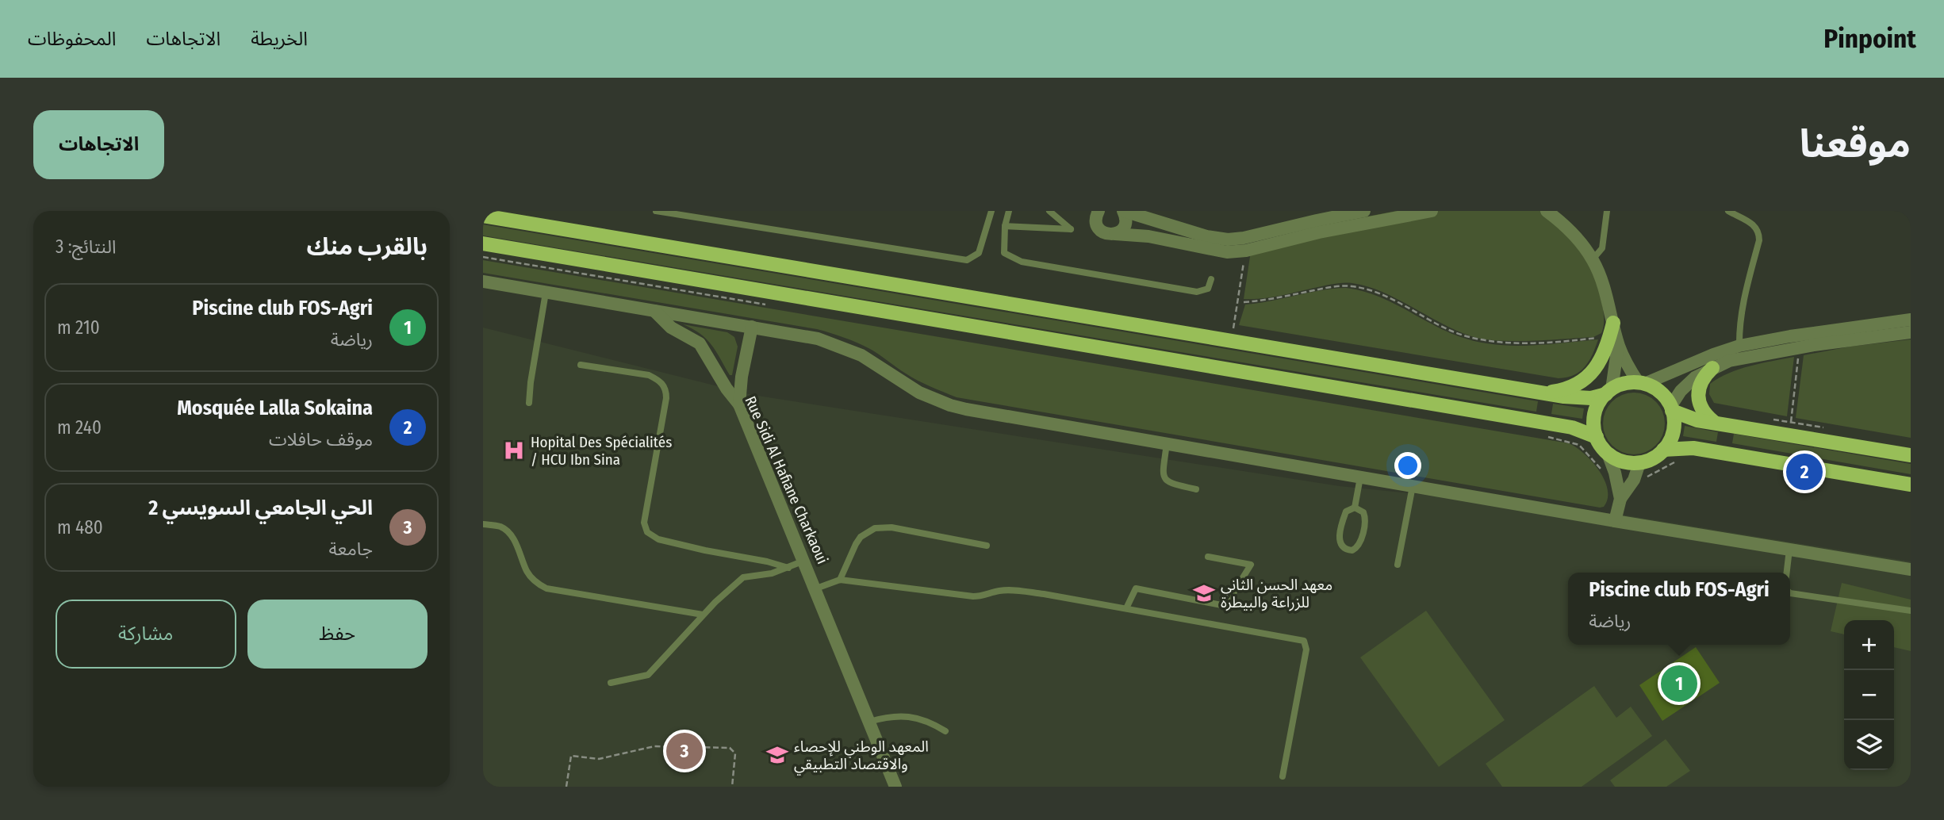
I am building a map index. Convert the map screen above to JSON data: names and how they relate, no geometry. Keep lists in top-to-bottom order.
{
  "streets": {
    "street": ["Rue Sidi Al Hafiane Charkaoui"]
  },
  "places": {
    "hospital": ["Hopital Des Spécialités / HCU Ibn Sina"],
    "school or university": ["معهد الحسن الثاني للزراعة والبيطرة", "المعهد الوطني للإحصاء والاقتصاد التطبيقي"]
  },
  "page": {
    "header": "Pinpoint",
    "nav": ["الخريطة", "الاتجاهات", "المحفوظات"],
    "title": "موقعنا",
    "buttons": [
      "الاتجاهات",
      ["حفظ", "مشاركة"]
    ],
    "heading": ["بالقرب منك", "النتائج: 3"],
    "list": [
      {
        "mark": "1",
        "name": "Piscine club FOS-Agri",
        "note": "رياضة",
        "value": "210 m"
      },
      {
        "mark": "2",
        "name": "Mosquée Lalla Sokaina",
        "note": "موقف حافلات",
        "value": "240 m"
      },
      {
        "mark": "3",
        "name": "الحي الجامعي السويسي 2",
        "note": "جامعة",
        "value": "480 m"
      }
    ],
    "pins": ["2", "1", "3"],
    "popup": ["Piscine club FOS-Agri", "رياضة"],
    "map_buttons": ["+", "−"]
  }
}
